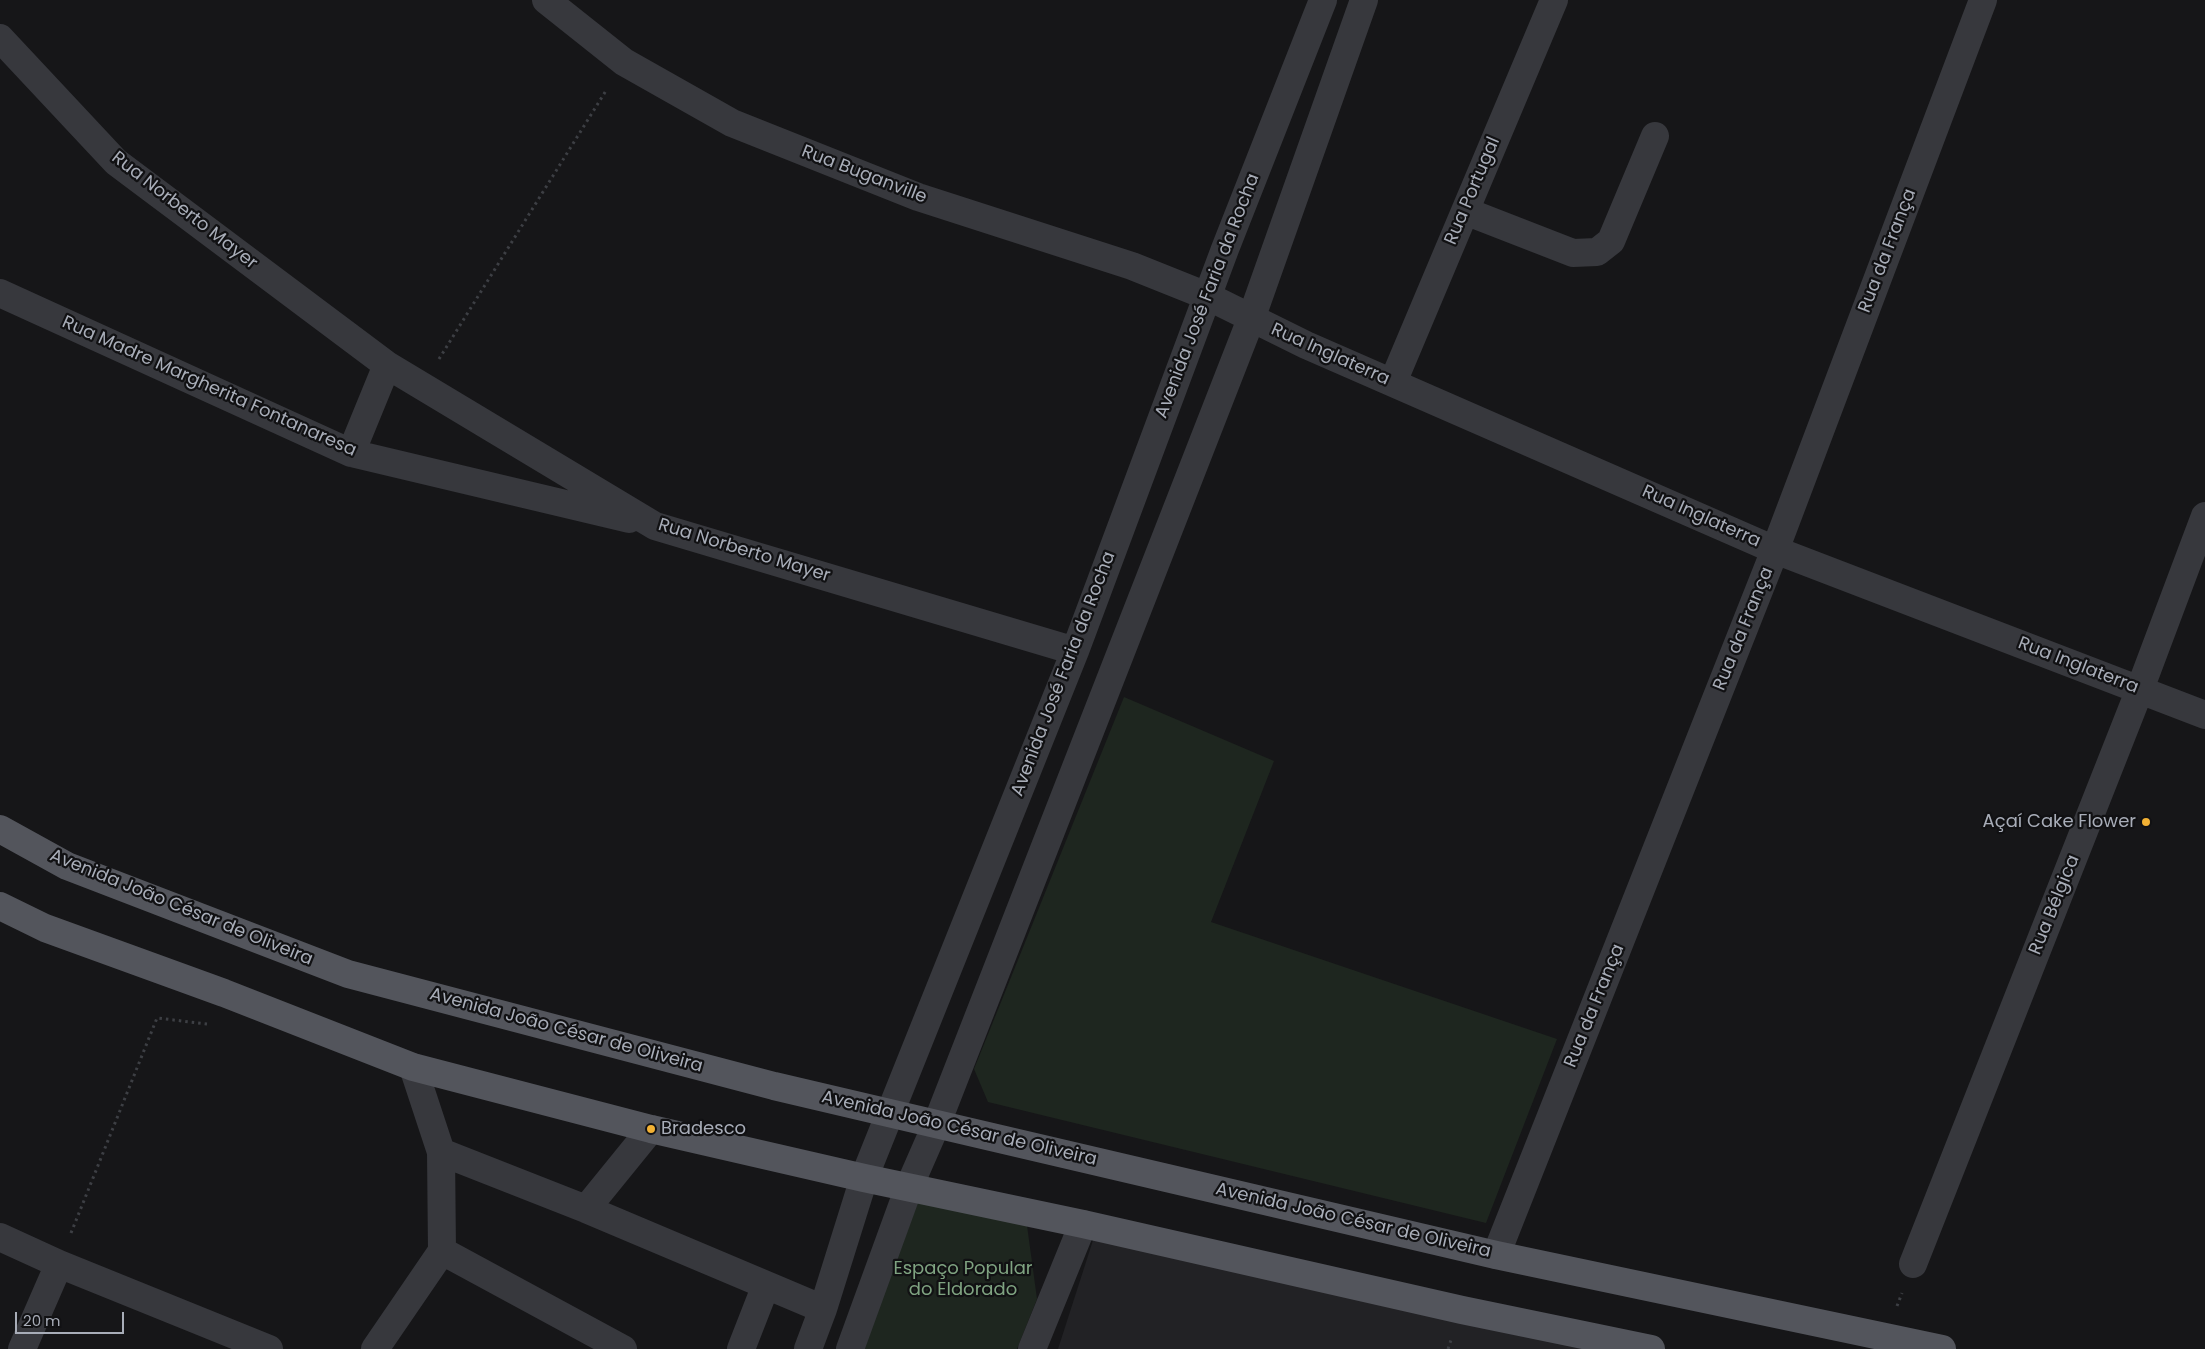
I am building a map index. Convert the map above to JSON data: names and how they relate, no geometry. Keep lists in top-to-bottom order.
{
  "streets": {
    "main road": ["Avenida João César de Oliveira"],
    "street": [
      "Rua Buganville",
      "Rua Portugal",
      "Rua Norberto Mayer",
      "Rua da França",
      "Avenida José Faria da Rocha",
      "Rua Inglaterra",
      "Rua Madre Margherita Fontanaresa",
      "Rua Bélgica"
    ]
  },
  "crossings": [
    ["Rua Buganville", "Avenida José Faria da Rocha"],
    ["Rua Buganville", "Rua Inglaterra"],
    ["Rua Portugal", "Rua Inglaterra"],
    ["Rua Norberto Mayer", "Avenida José Faria da Rocha"],
    ["Rua Norberto Mayer", "Rua Madre Margherita Fontanaresa"],
    ["Rua da França", "Rua Inglaterra"],
    ["Rua da França", "Avenida João César de Oliveira"],
    ["Avenida José Faria da Rocha", "Rua Inglaterra"],
    ["Avenida José Faria da Rocha", "Avenida João César de Oliveira"],
    ["Rua Inglaterra", "Rua Bélgica"]
  ],
  "parks": ["Espaço Popular do Eldorado"],
  "places": ["Açaí Cake Flower", "Bradesco"],
  "scale_bar": "20 m"
}
